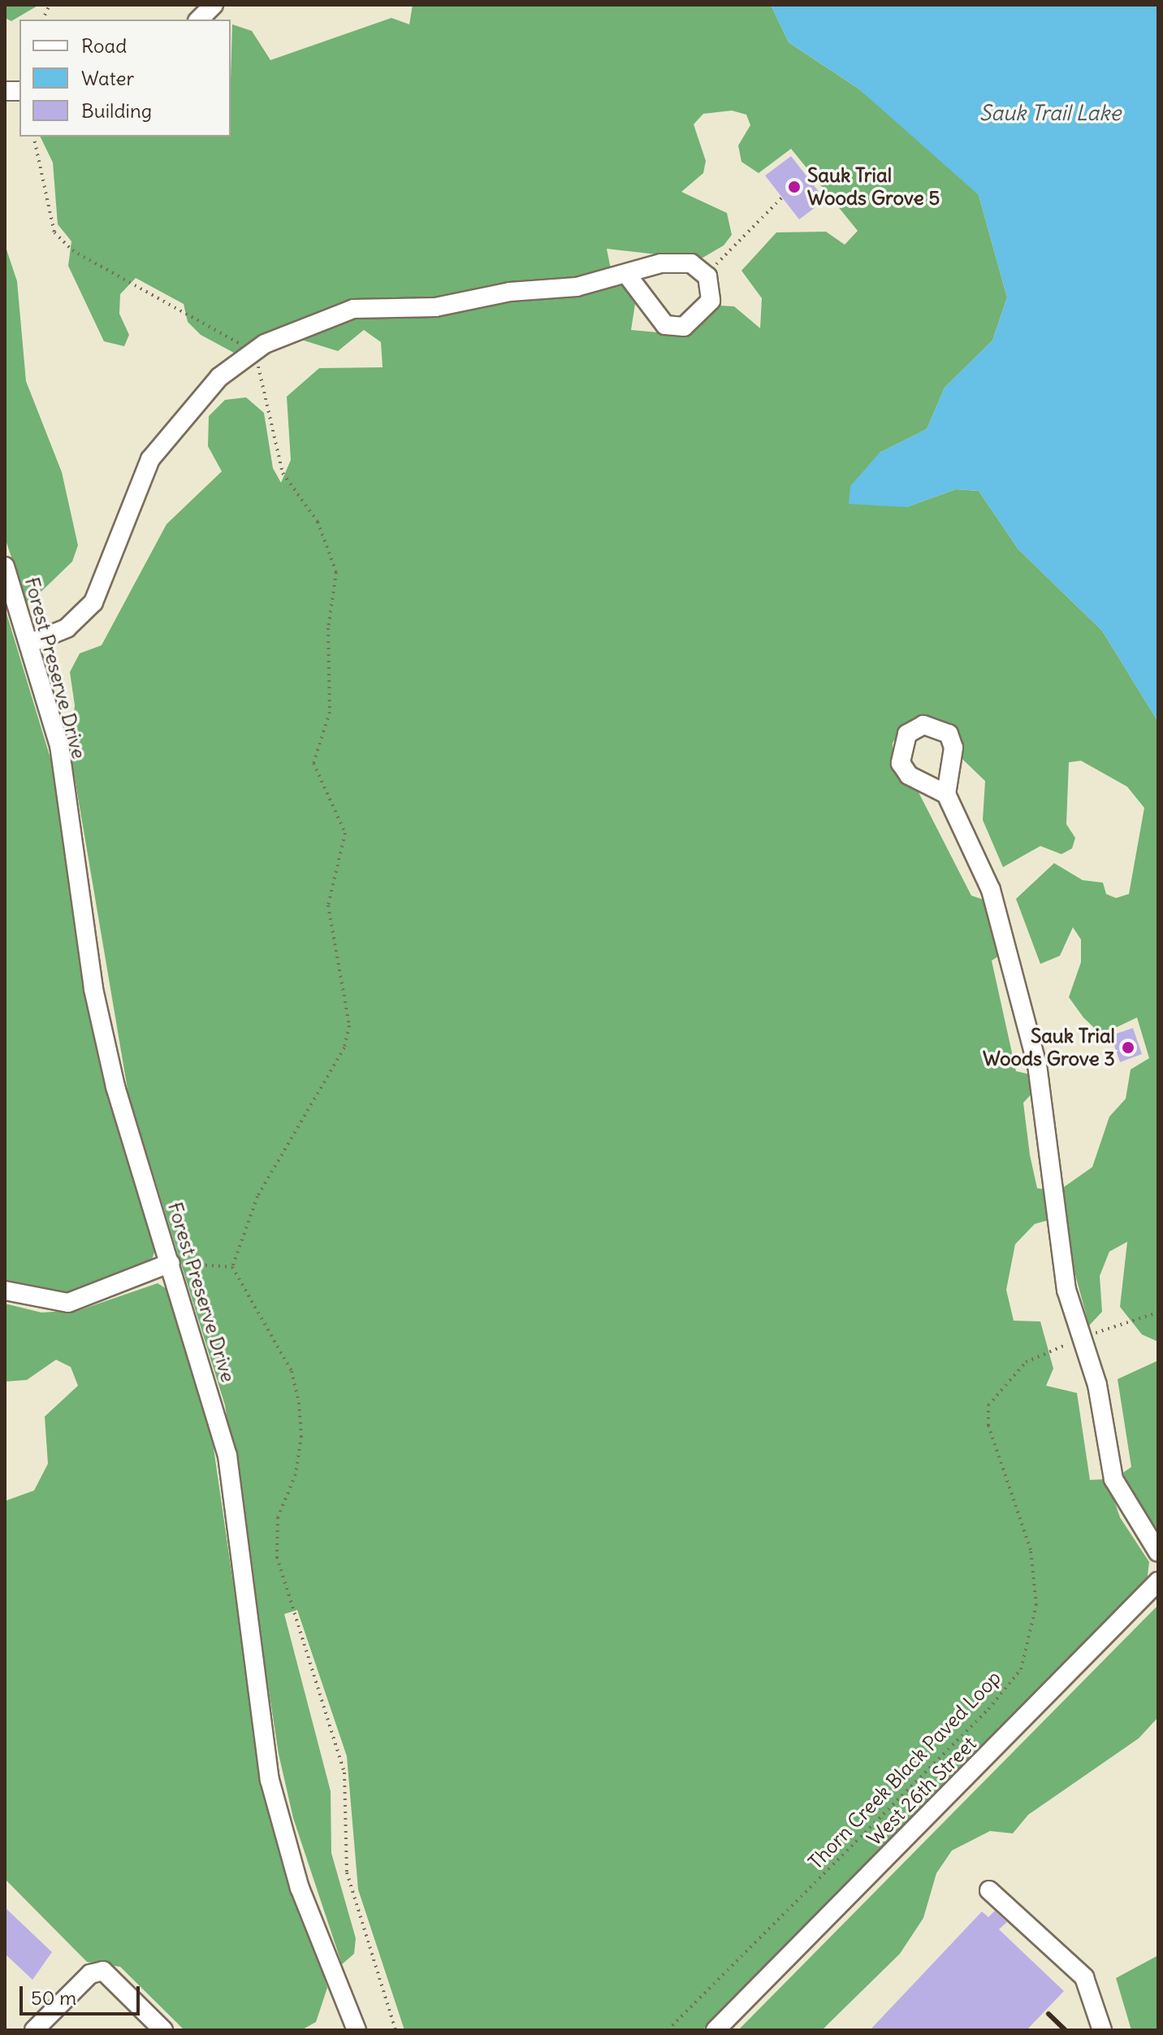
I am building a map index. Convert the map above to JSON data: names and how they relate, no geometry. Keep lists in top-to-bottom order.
{
  "streets": {
    "street": ["Forest Preserve Drive", "West 26th Street"],
    "path": ["Thorn Creek Black Paved Loop"]
  },
  "water": ["Sauk Trail Lake"],
  "places": ["Sauk Trial Woods Grove 5", "Sauk Trial Woods Grove 3"],
  "legend": ["Road", "Water", "Building"],
  "scale_bar": "50 m"
}
